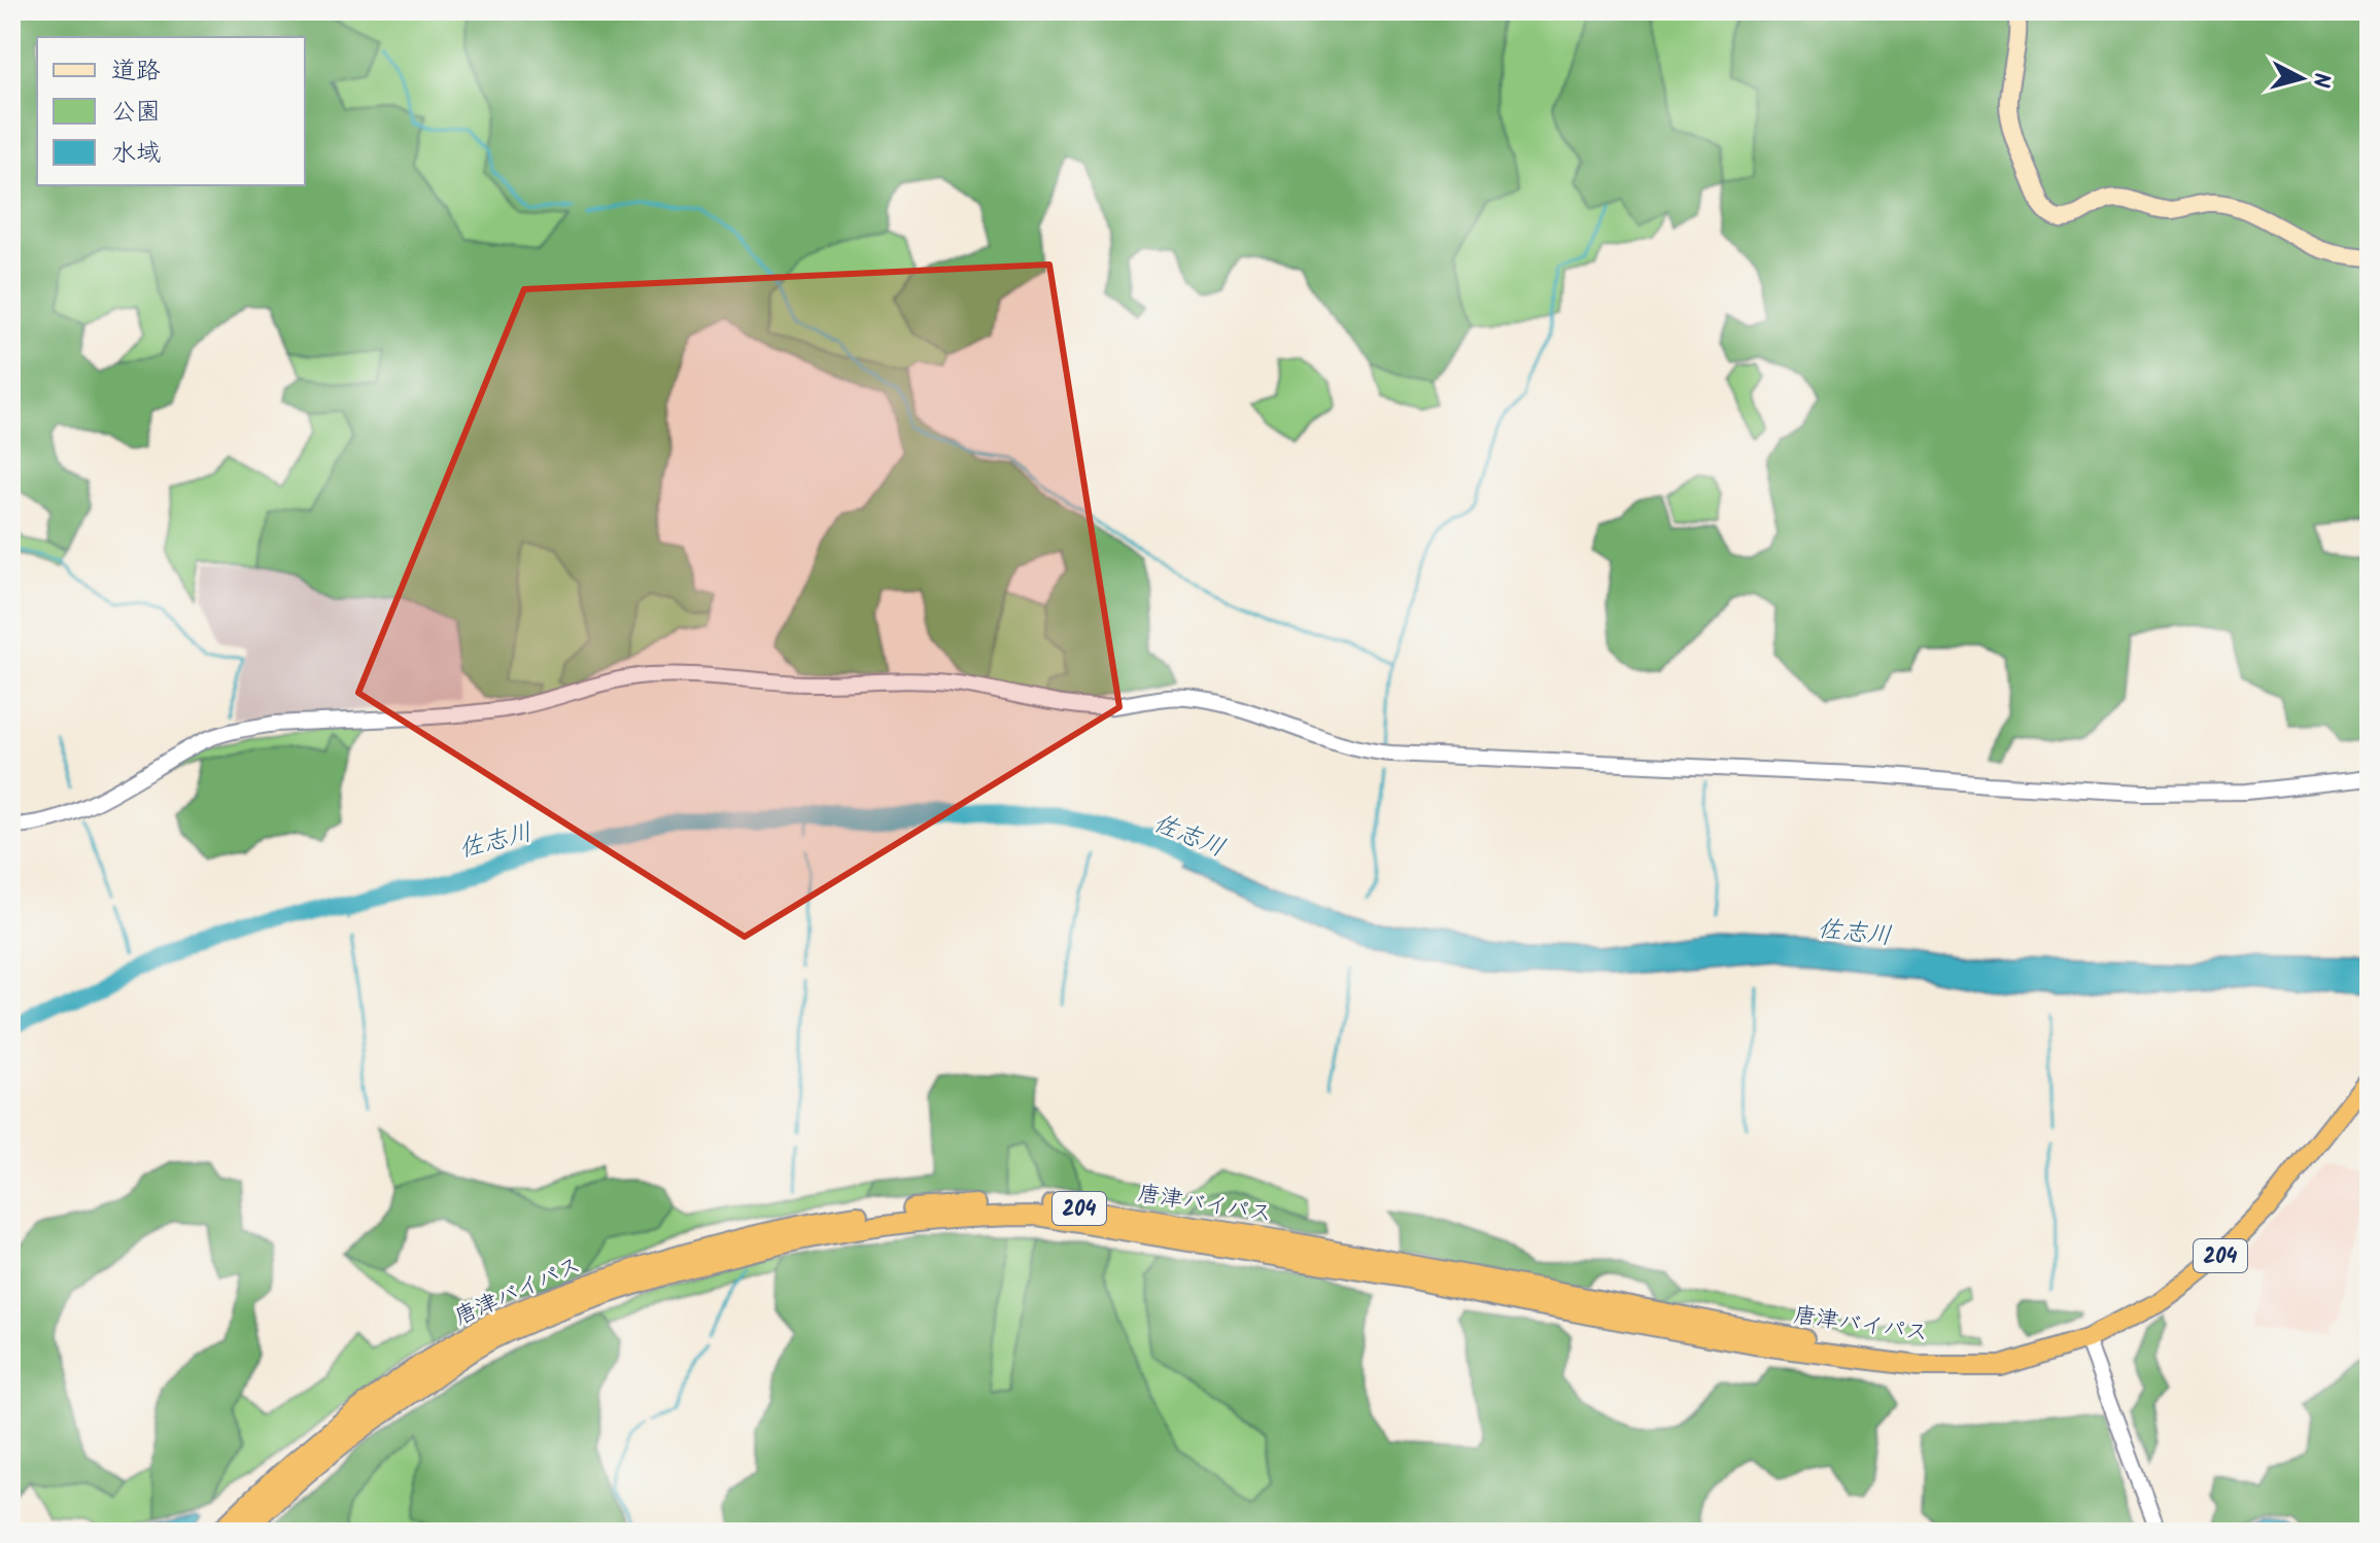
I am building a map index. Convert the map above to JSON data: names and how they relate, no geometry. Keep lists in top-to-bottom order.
{
  "streets": {
    "highway": ["唐津バイパス", "204"]
  },
  "water": ["佐志川"],
  "legend": ["道路", "公園", "水域"],
  "north": "right"
}
